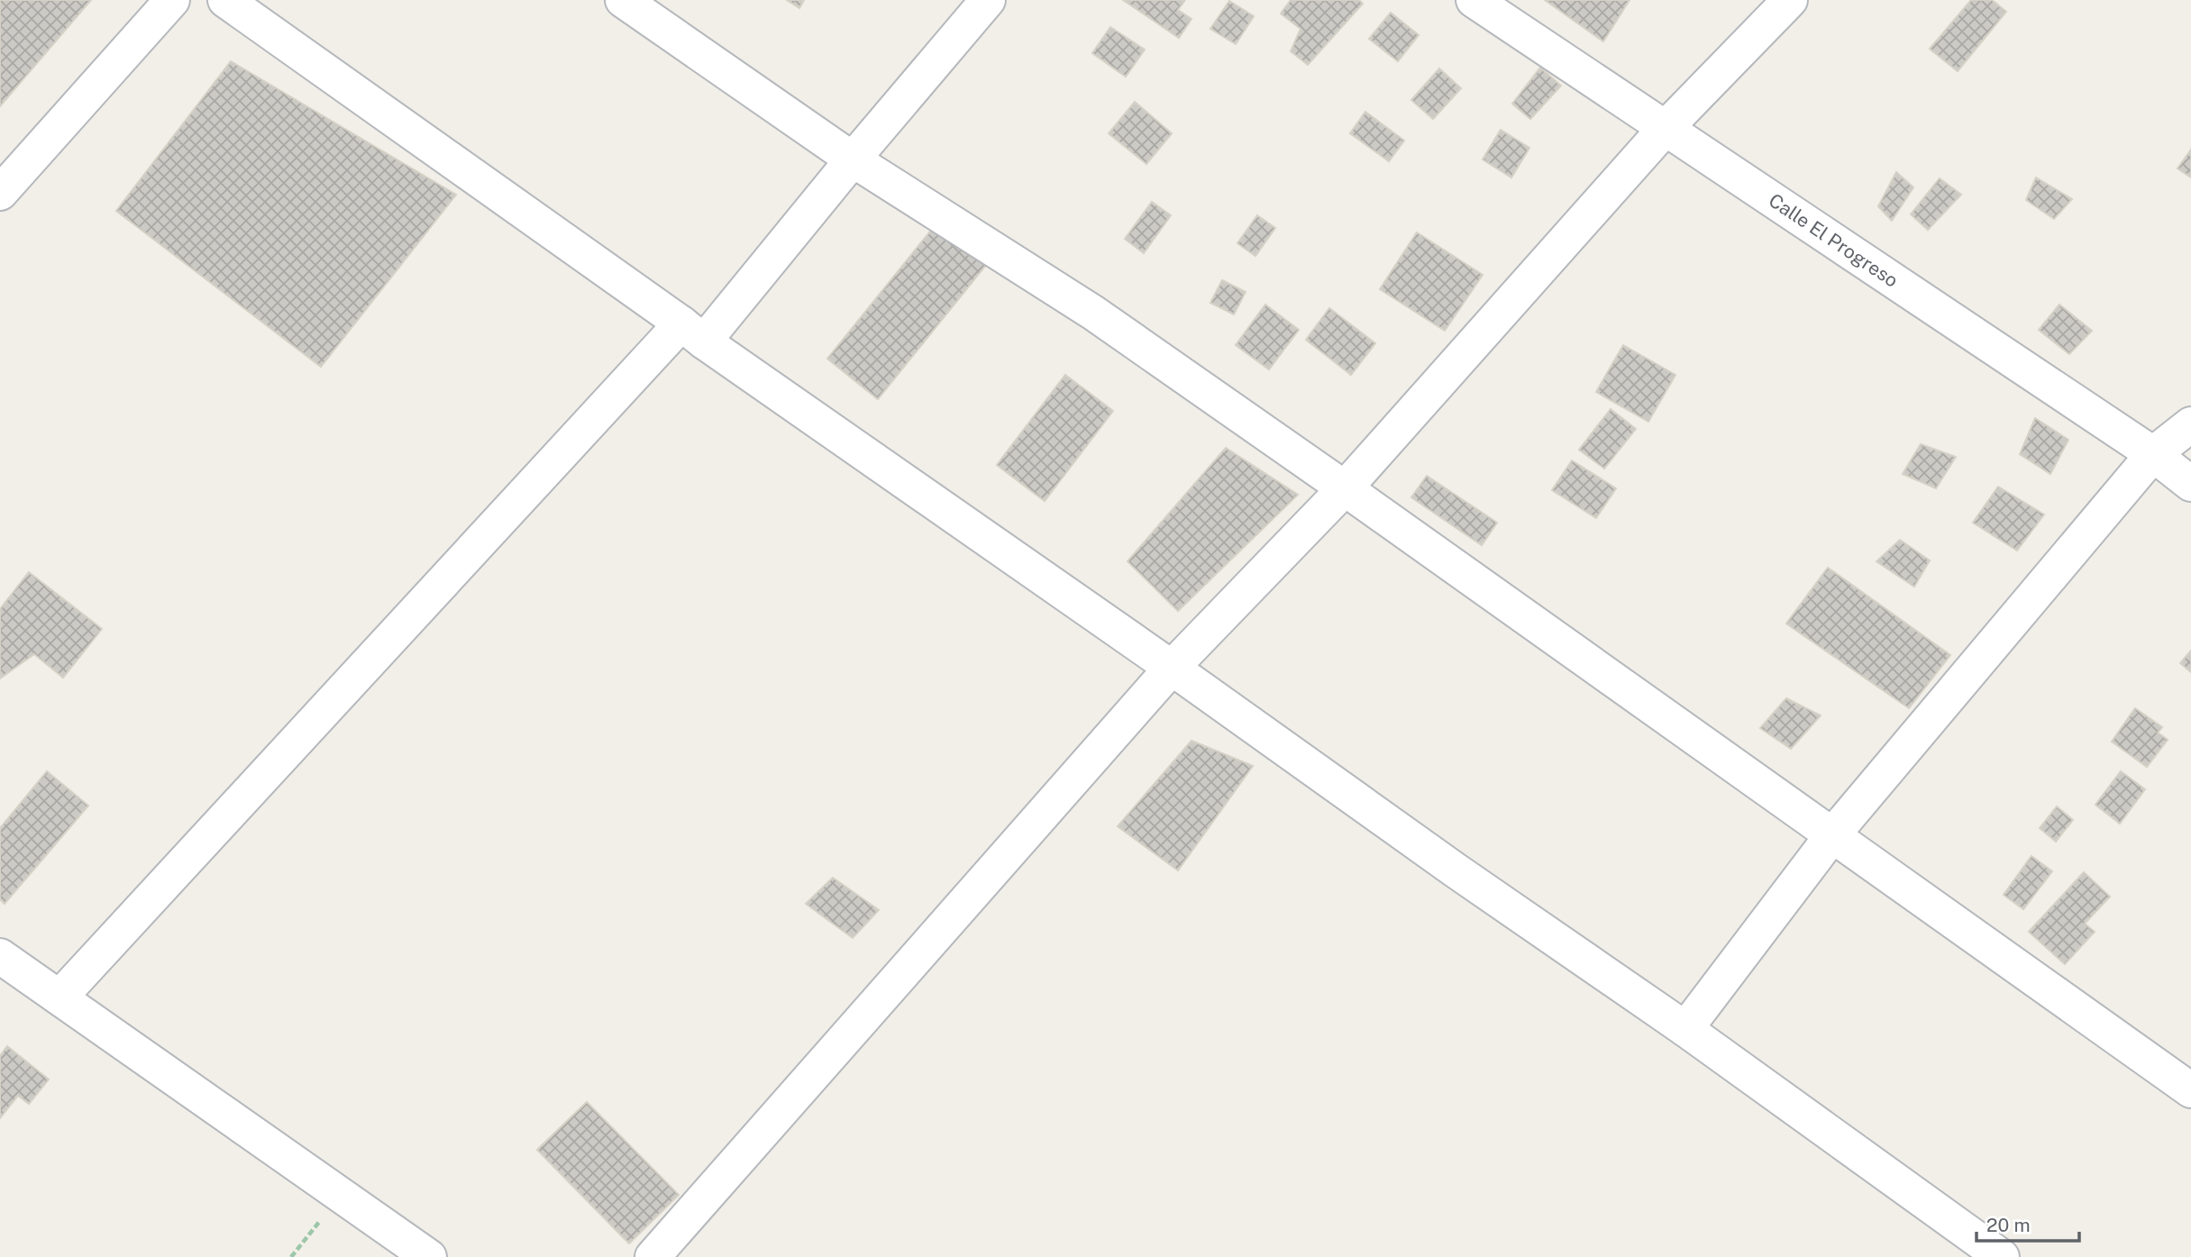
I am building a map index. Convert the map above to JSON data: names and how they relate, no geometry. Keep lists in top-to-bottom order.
{
  "streets": {
    "street": ["Calle El Progreso"]
  },
  "scale_bar": "20 m"
}
